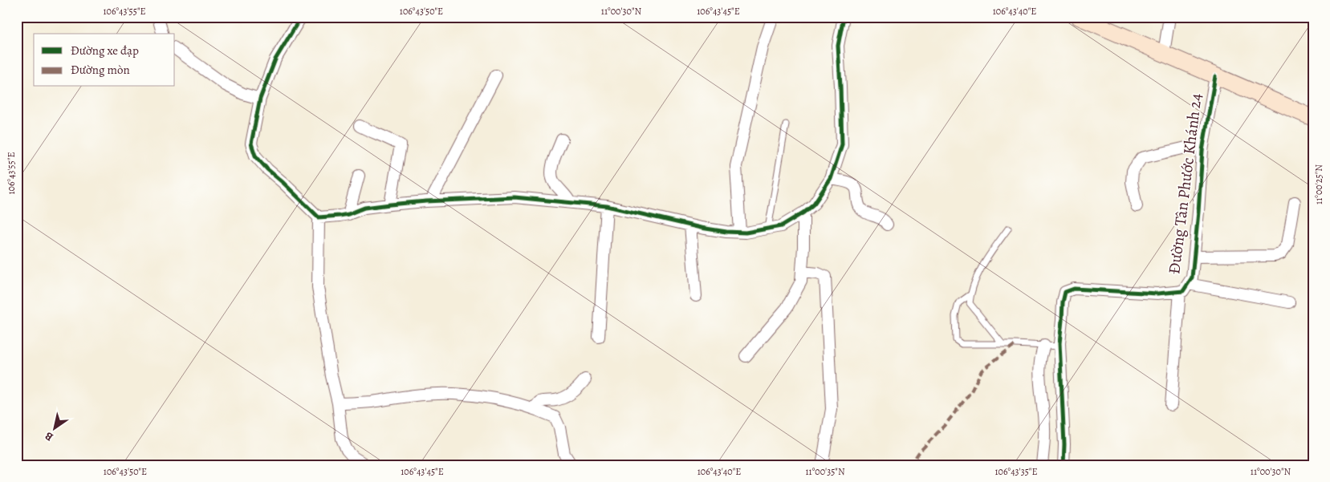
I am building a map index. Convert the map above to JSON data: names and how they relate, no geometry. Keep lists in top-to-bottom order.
{
  "streets": {
    "street": ["Đường Tân Phước Khánh 24"]
  },
  "legend": ["Đường xe đạp", "Đường mòn"],
  "north": "bottom left",
  "coordinates": [
    "106°43'55\"E",
    "106°43'50\"E",
    "11°00'30\"N",
    "106°43'45\"E",
    "106°43'40\"E",
    "11°00'25\"N",
    "11°00'35\"N",
    "106°43'35\"E"
  ]
}
